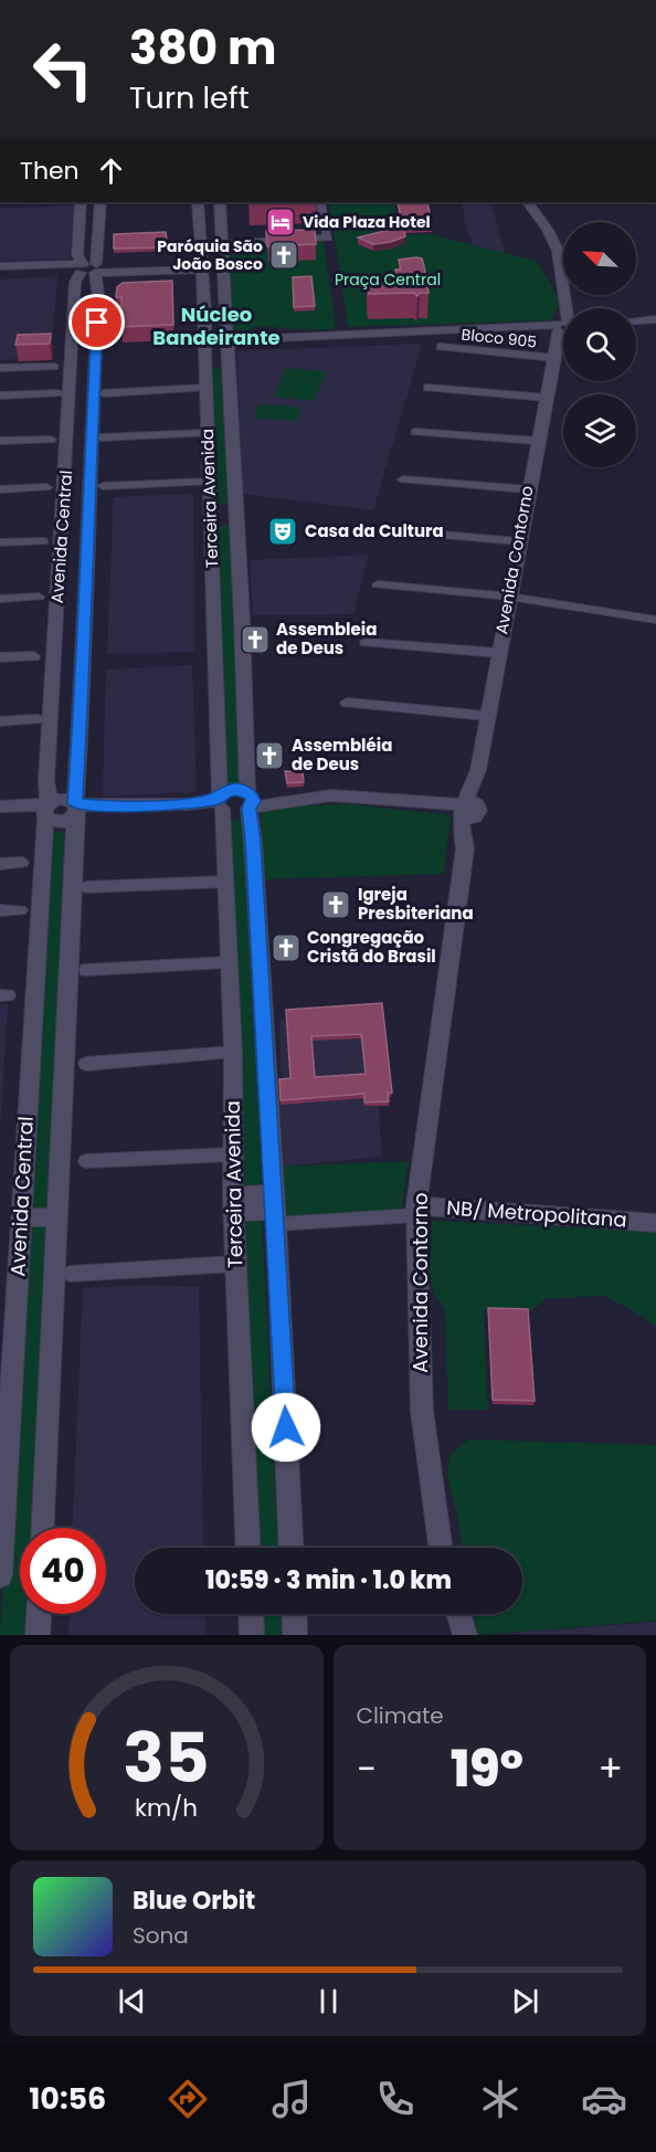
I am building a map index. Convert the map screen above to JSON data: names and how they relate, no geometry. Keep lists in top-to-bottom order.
{
  "streets": {
    "street": [
      "Bloco 905",
      "Terceira Avenida",
      "Avenida Central",
      "Avenida Contorno",
      "NB/ Metropolitana"
    ]
  },
  "crossings": [
    ["Bloco 905", "Avenida Contorno"],
    ["Avenida Contorno", "NB/ Metropolitana"]
  ],
  "districts": ["Núcleo Bandeirante"],
  "parks": ["Praça Central"],
  "places": {
    "hotel": ["Vida Plaza Hotel"],
    "church": [
      "Paróquia São João Bosco",
      "Assembleia de Deus",
      "Assembléia de Deus",
      "Igreja Presbiteriana",
      "Congregação Cristã do Brasil"
    ],
    "theatre": ["Casa da Cultura"]
  },
  "north": "top left",
  "page": {
    "turn": ["380 m", "Turn left"],
    "then": "Then",
    "limit": "40",
    "trip": "10:59 · 3 min · 1.0 km",
    "tile": "Climate",
    "heat": ["−", "19°", "+"],
    "song": ["Blue Orbit", "Sona"],
    "tabs": "10:56",
    "gauge": ["35", "km/h"]
  }
}
